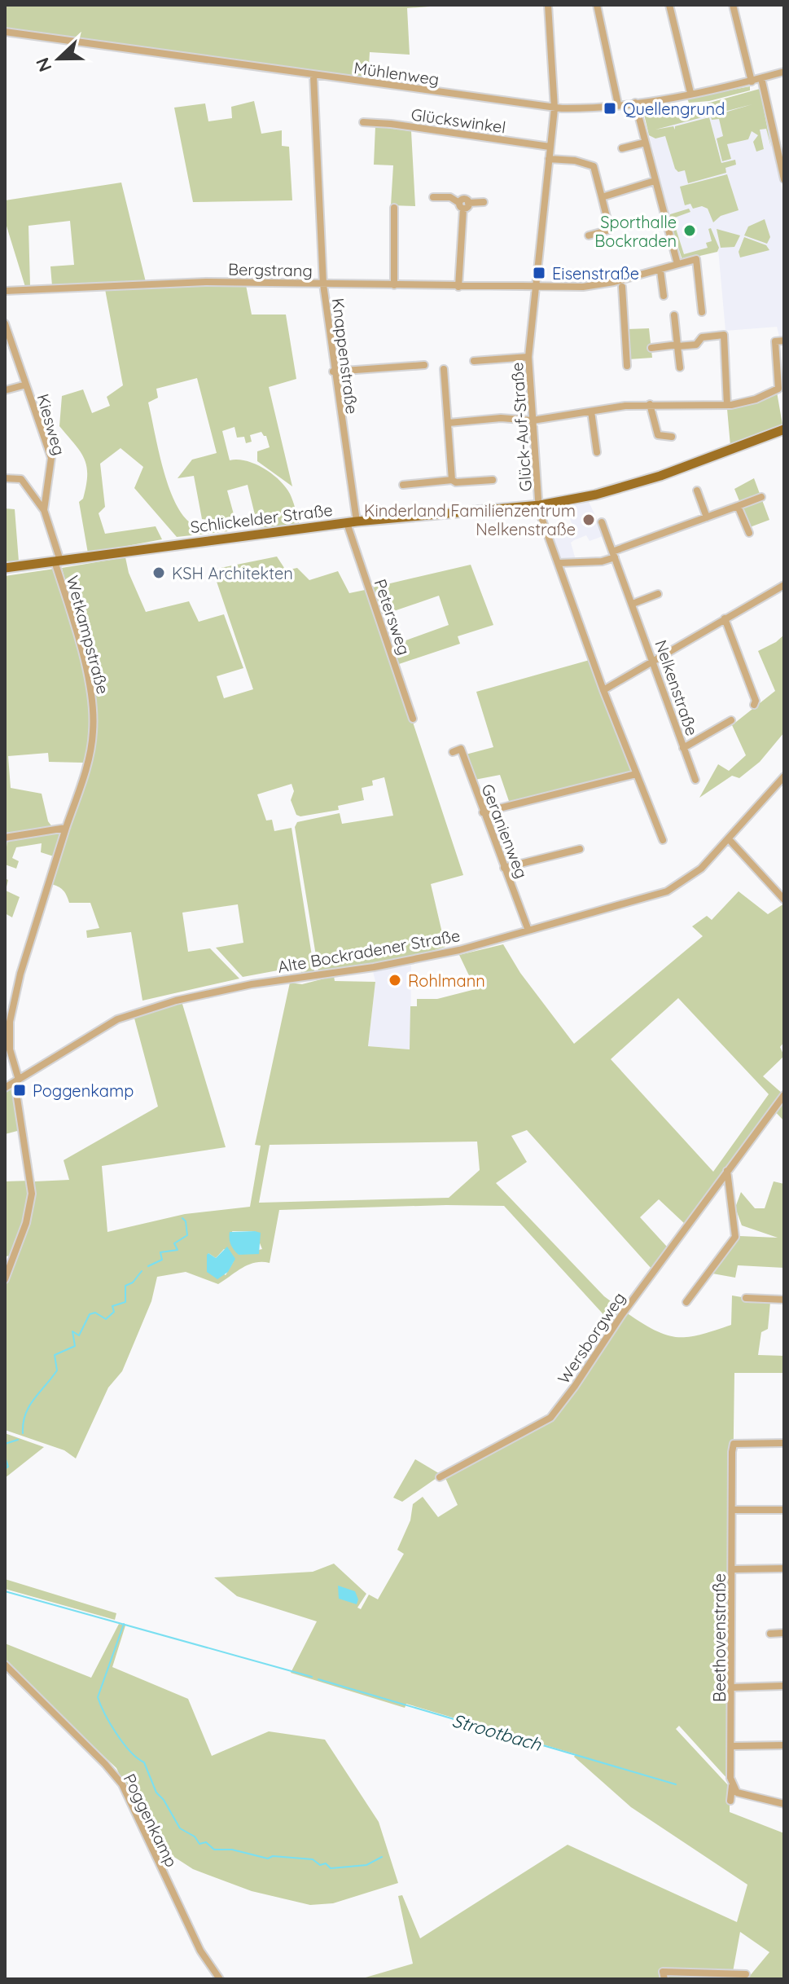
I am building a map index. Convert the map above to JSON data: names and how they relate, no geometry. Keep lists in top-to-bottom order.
{
  "streets": {
    "main road": ["Schlickelder Straße"],
    "street": [
      "Mühlenweg",
      "Glückswinkel",
      "Bergstrang",
      "Knappenstraße",
      "Kiesweg",
      "Glück-Auf-Straße",
      "Petersweg",
      "Wetkampstraße",
      "Nelkenstraße",
      "Geranienweg",
      "Alte Bockradener Straße",
      "Wersborgweg",
      "Beethovenstraße",
      "Poggenkamp"
    ]
  },
  "crossings": [
    ["Mühlenweg", "Knappenstraße"],
    ["Mühlenweg", "Glück-Auf-Straße"],
    ["Glückswinkel", "Glück-Auf-Straße"],
    ["Bergstrang", "Knappenstraße"],
    ["Bergstrang", "Glück-Auf-Straße"],
    ["Knappenstraße", "Schlickelder Straße"],
    ["Knappenstraße", "Petersweg"],
    ["Kiesweg", "Schlickelder Straße"],
    ["Kiesweg", "Wetkampstraße"],
    ["Glück-Auf-Straße", "Schlickelder Straße"],
    ["Schlickelder Straße", "Petersweg"],
    ["Schlickelder Straße", "Wetkampstraße"],
    ["Wetkampstraße", "Alte Bockradener Straße"],
    ["Geranienweg", "Alte Bockradener Straße"]
  ],
  "water": ["Strootbach"],
  "places": {
    "transit": ["Quellengrund", "Eisenstraße", "Poggenkamp"],
    "other": [
      "Sporthalle Bockraden",
      "Kinderland Familienzentrum Nelkenstraße",
      "KSH Architekten",
      "Rohlmann"
    ]
  },
  "north": "left"
}
